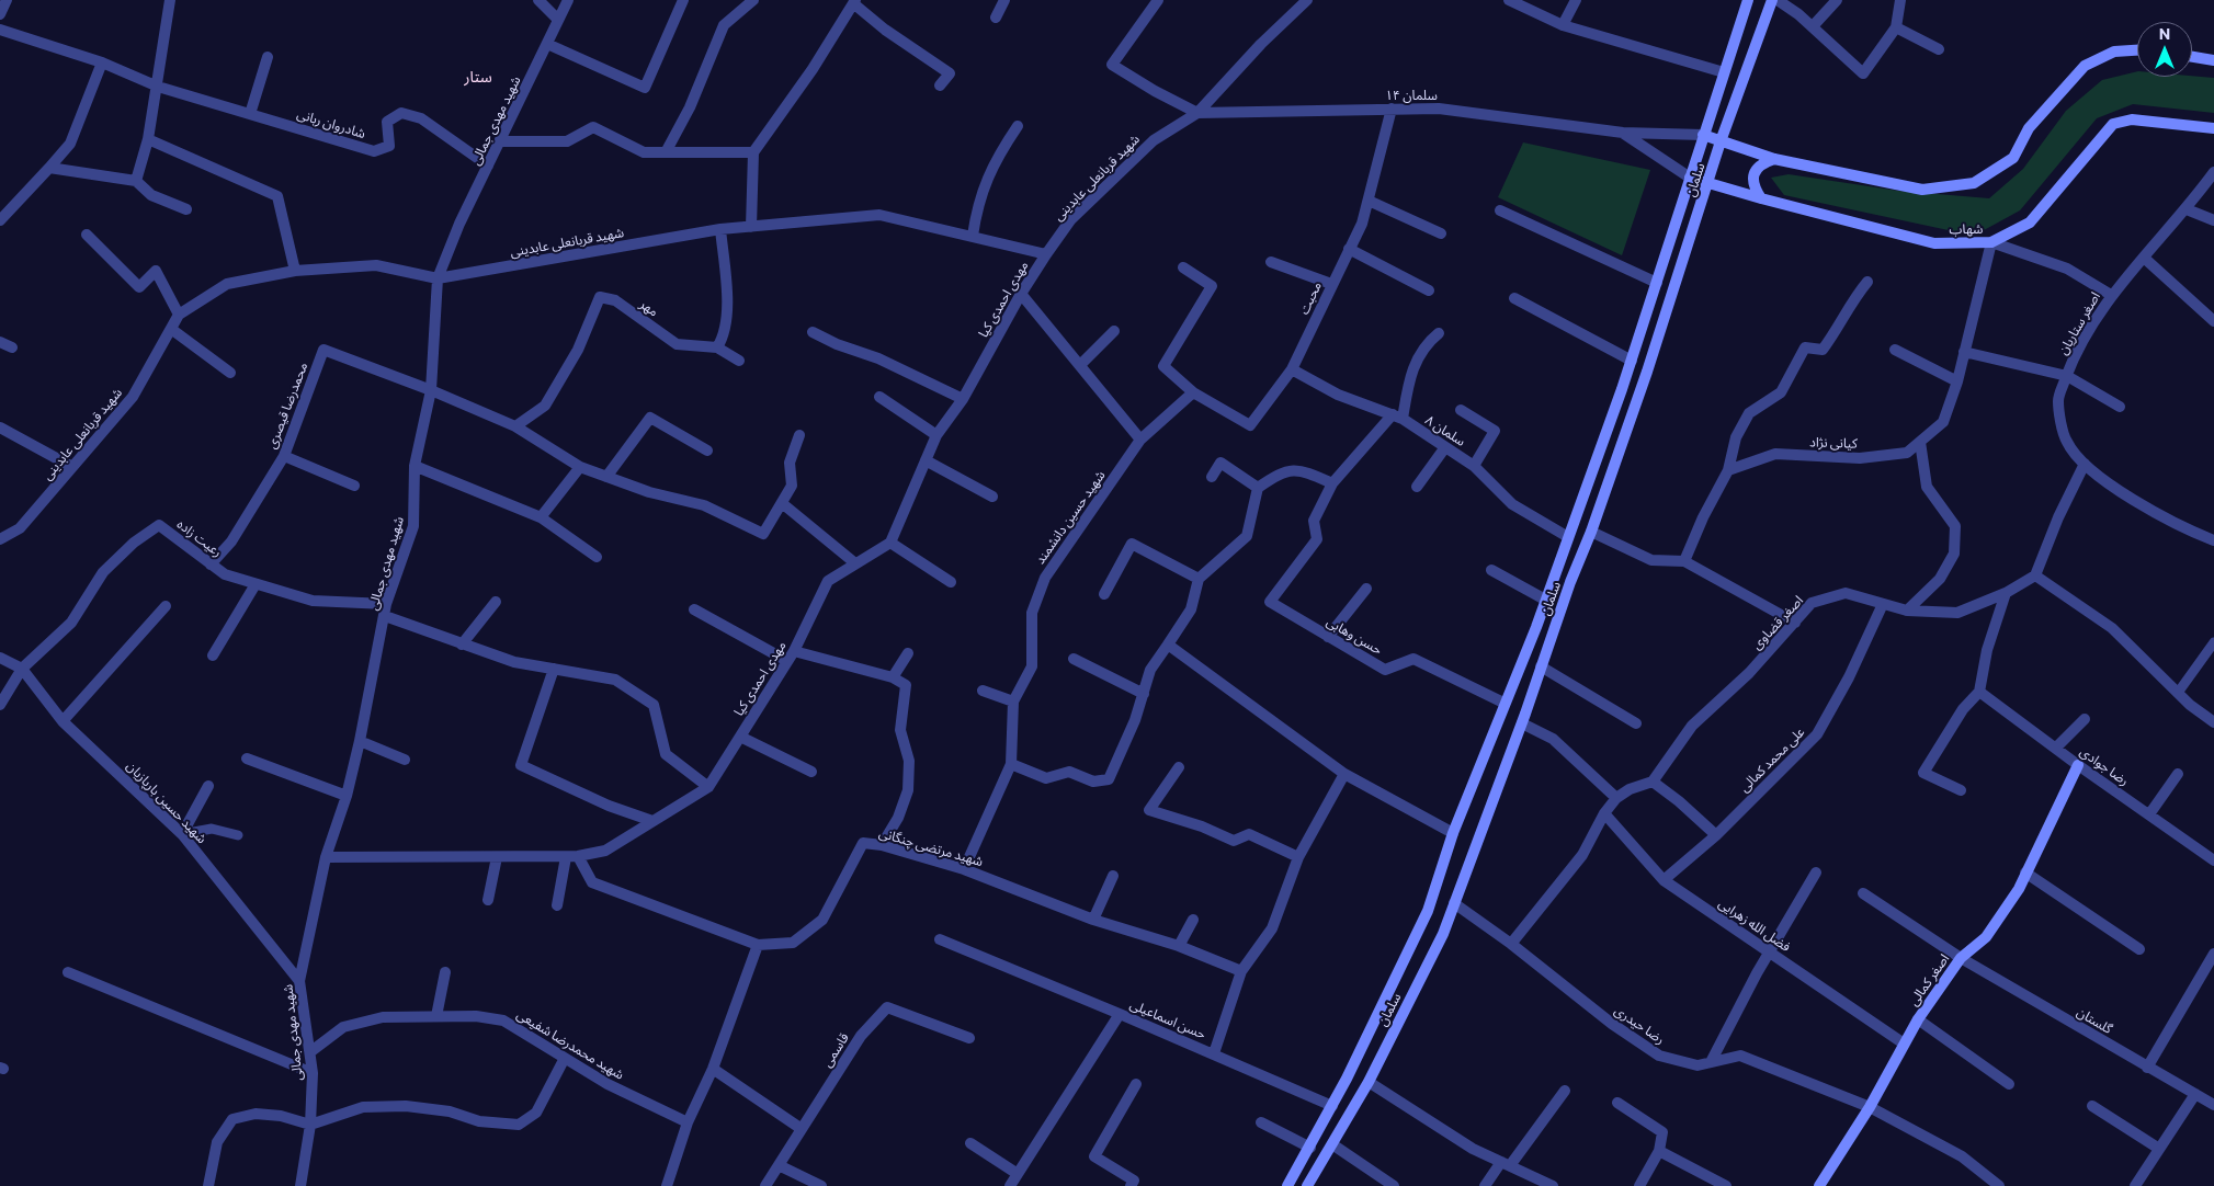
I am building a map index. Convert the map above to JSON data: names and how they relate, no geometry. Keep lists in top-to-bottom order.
{
  "streets": {
    "main road": ["سلمان", "شهاب", "اصغر کمالی"],
    "street": [
      "سلمان ۱۴",
      "شهید مهدی جمالی",
      "شادروان ربانی",
      "شهید قربانعلی عابدینی",
      "محبت",
      "مهدی احمدی کیا",
      "مهر",
      "اصغر ستاریان",
      "محمدرضا قیصری",
      "سلمان ۸",
      "کیانی نژاد",
      "شهید حسین دانشمند",
      "رعیت زاده",
      "اصغر قضاوی",
      "حسن وهابی",
      "علی محمد کمالی",
      "رضا جوادی",
      "شهید حسین بارپازیان",
      "شهید مرتضی چنگانی",
      "فضل الله زهرایی",
      "حسن اسماعیلی",
      "گلستان",
      "رضا حیدری",
      "شهید محمدرضا شفیعی",
      "قاسمی"
    ]
  },
  "crossings": [
    ["سلمان ۱۴", "شهید قربانعلی عابدینی"],
    ["سلمان ۱۴", "سلمان"],
    ["سلمان ۱۴", "شهاب"],
    ["سلمان ۱۴", "محبت"],
    ["شهید مهدی جمالی", "شادروان ربانی"],
    ["شهید مهدی جمالی", "شهید قربانعلی عابدینی"],
    ["شهید مهدی جمالی", "مهدی احمدی کیا"],
    ["شهید مهدی جمالی", "محمدرضا قیصری"],
    ["شهید مهدی جمالی", "رعیت زاده"],
    ["شهید مهدی جمالی", "شهید حسین بارپازیان"],
    ["شهید مهدی جمالی", "شهید محمدرضا شفیعی"],
    ["شهید قربانعلی عابدینی", "مهدی احمدی کیا"],
    ["سلمان", "شهاب"],
    ["سلمان", "سلمان ۸"],
    ["سلمان", "حسن وهابی"],
    ["سلمان", "حسن اسماعیلی"],
    ["سلمان", "رضا حیدری"],
    ["شهاب", "کیانی نژاد"],
    ["محبت", "سلمان ۸"],
    ["محبت", "شهید حسین دانشمند"],
    ["مهدی احمدی کیا", "شهید مرتضی چنگانی"],
    ["محمدرضا قیصری", "رعیت زاده"],
    ["شهید حسین دانشمند", "شهید مرتضی چنگانی"],
    ["رعیت زاده", "شهید حسین بارپازیان"],
    ["اصغر قضاوی", "علی محمد کمالی"],
    ["علی محمد کمالی", "فضل الله زهرایی"],
    ["رضا جوادی", "اصغر کمالی"],
    ["فضل الله زهرایی", "اصغر کمالی"],
    ["اصغر کمالی", "گلستان"],
    ["اصغر کمالی", "رضا حیدری"]
  ],
  "districts": ["ستار"],
  "north": "top"
}
